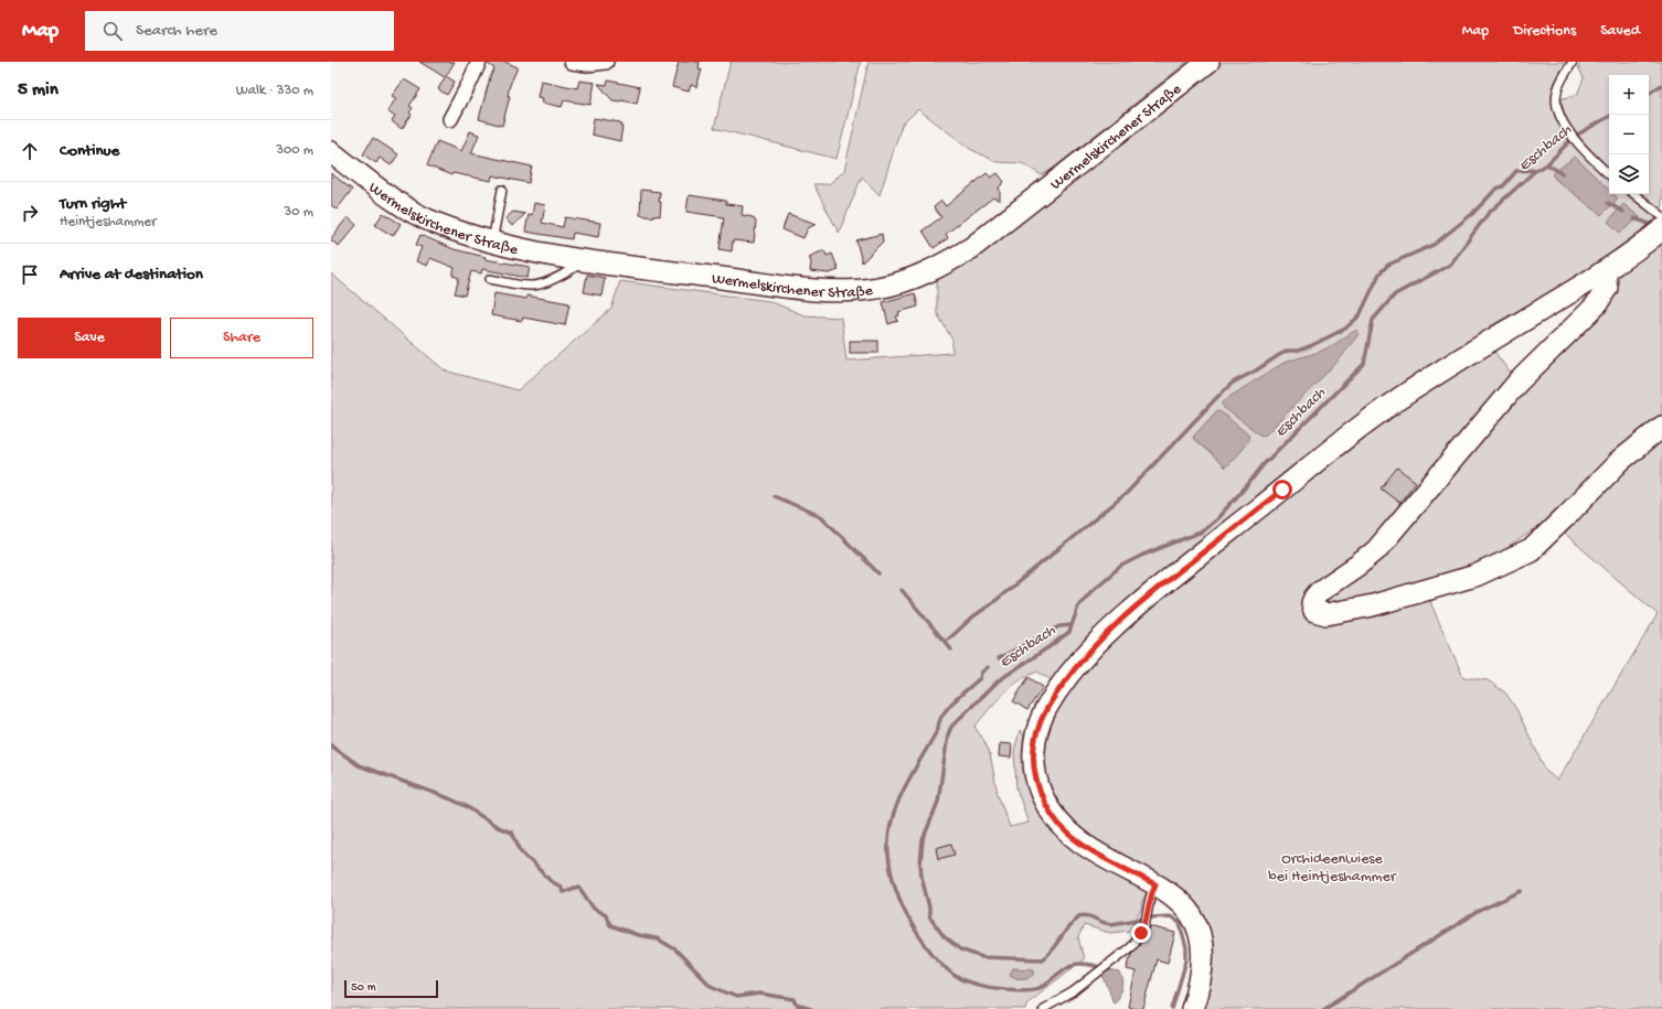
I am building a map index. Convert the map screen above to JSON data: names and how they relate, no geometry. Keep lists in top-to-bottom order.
{
  "streets": {
    "main road": ["Wermelskirchener Straße"]
  },
  "water": ["Eschbach"],
  "parks": ["Orchideenwiese bei Heintjeshammer"],
  "scale_bar": "50 m",
  "page": {
    "header": "Map",
    "search": "Search here",
    "nav": ["Map", "Directions", "Saved"],
    "heading": ["5 min", "Walk · 330 m"],
    "map_buttons": ["+", "−"],
    "list": [
      ["Continue", "300 m"],
      ["Turn right", "Heintjeshammer", "30 m"],
      "Arrive at destination"
    ],
    "buttons": ["Save", "Share"],
    "scale": "50 m"
  }
}
